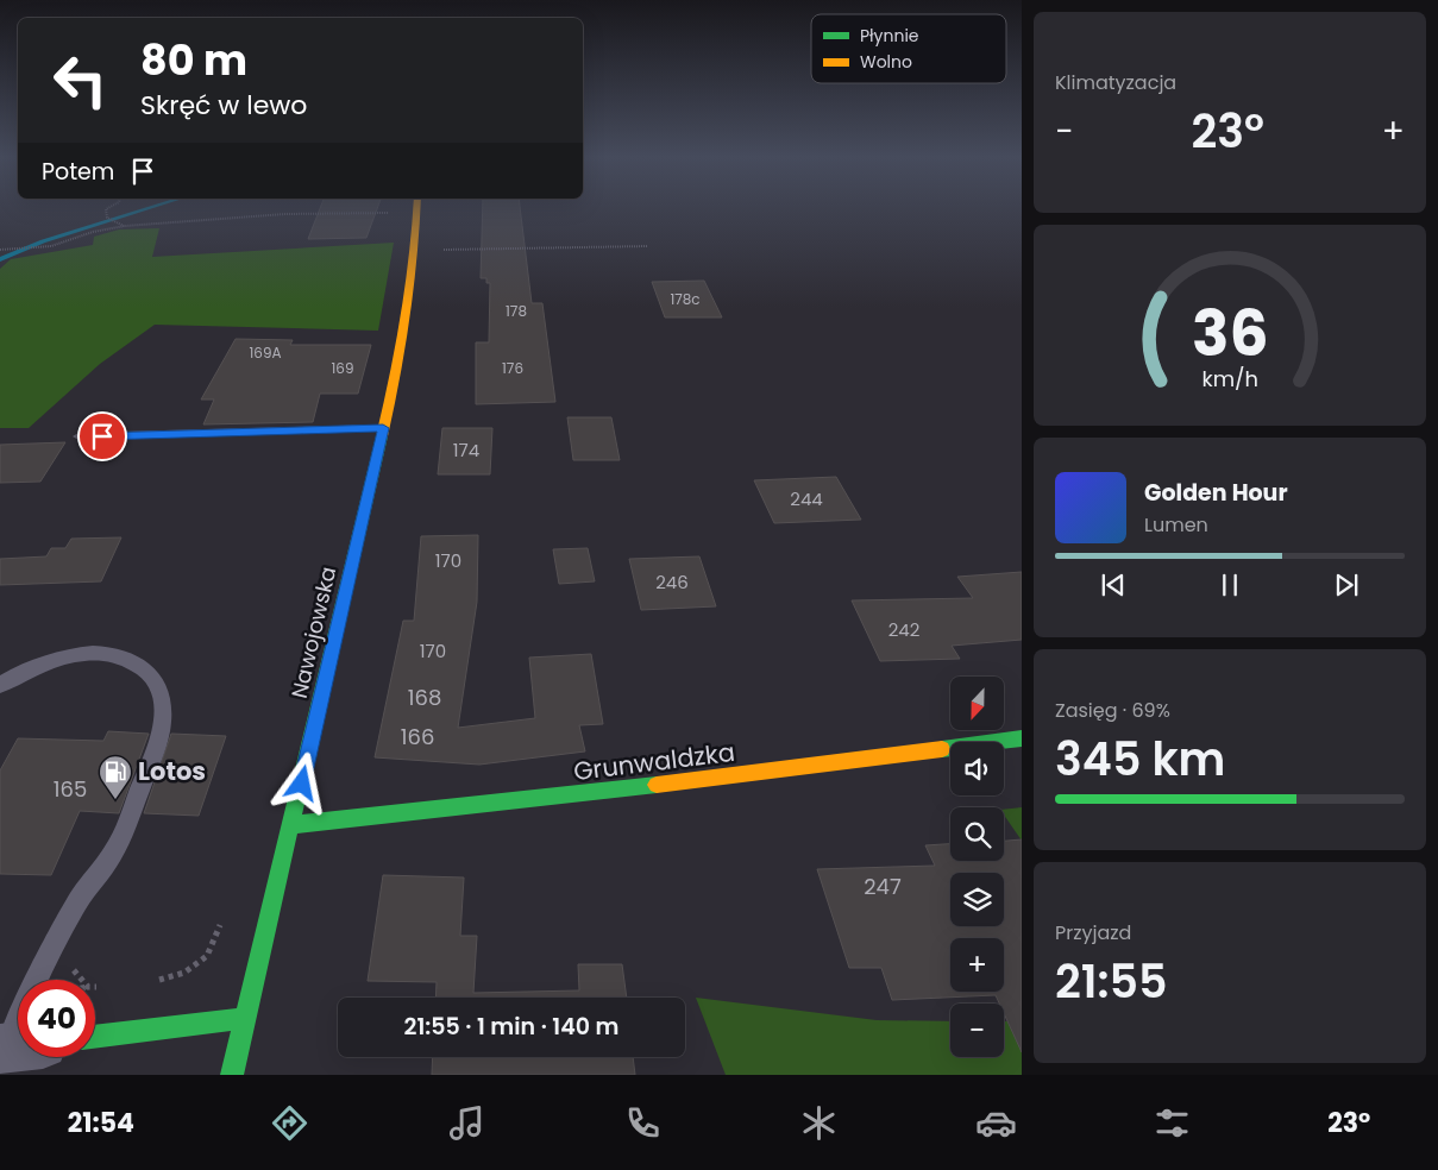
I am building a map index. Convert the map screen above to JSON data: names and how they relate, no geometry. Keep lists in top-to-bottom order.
{
  "streets": {
    "street": ["Nawojowska", "Grunwaldzka"]
  },
  "crossings": [
    ["Nawojowska", "Grunwaldzka"]
  ],
  "places": {
    "fuel station": ["Lotos"]
  },
  "house_numbers": [
    "178c",
    "178",
    "169A",
    "169",
    "176",
    "174",
    "244",
    "170",
    "246",
    "242",
    "170",
    "168",
    "166",
    "165",
    "247"
  ],
  "legend": ["Płynnie", "Wolno"],
  "north": "bottom",
  "page": {
    "tile": [
      "Klimatyzacja",
      ["Zasięg · 69%", "345 km"],
      ["Przyjazd", "21:55"]
    ],
    "turn": ["80 m", "Skręć w lewo"],
    "heat": ["−", "23°", "+"],
    "then": "Potem",
    "song": ["Golden Hour", "Lumen"],
    "map_buttons": ["+", "−"],
    "limit": "40",
    "trip": "21:55 · 1 min · 140 m",
    "tabs": ["21:54", "23°"],
    "gauge": ["36", "km/h"]
  }
}
